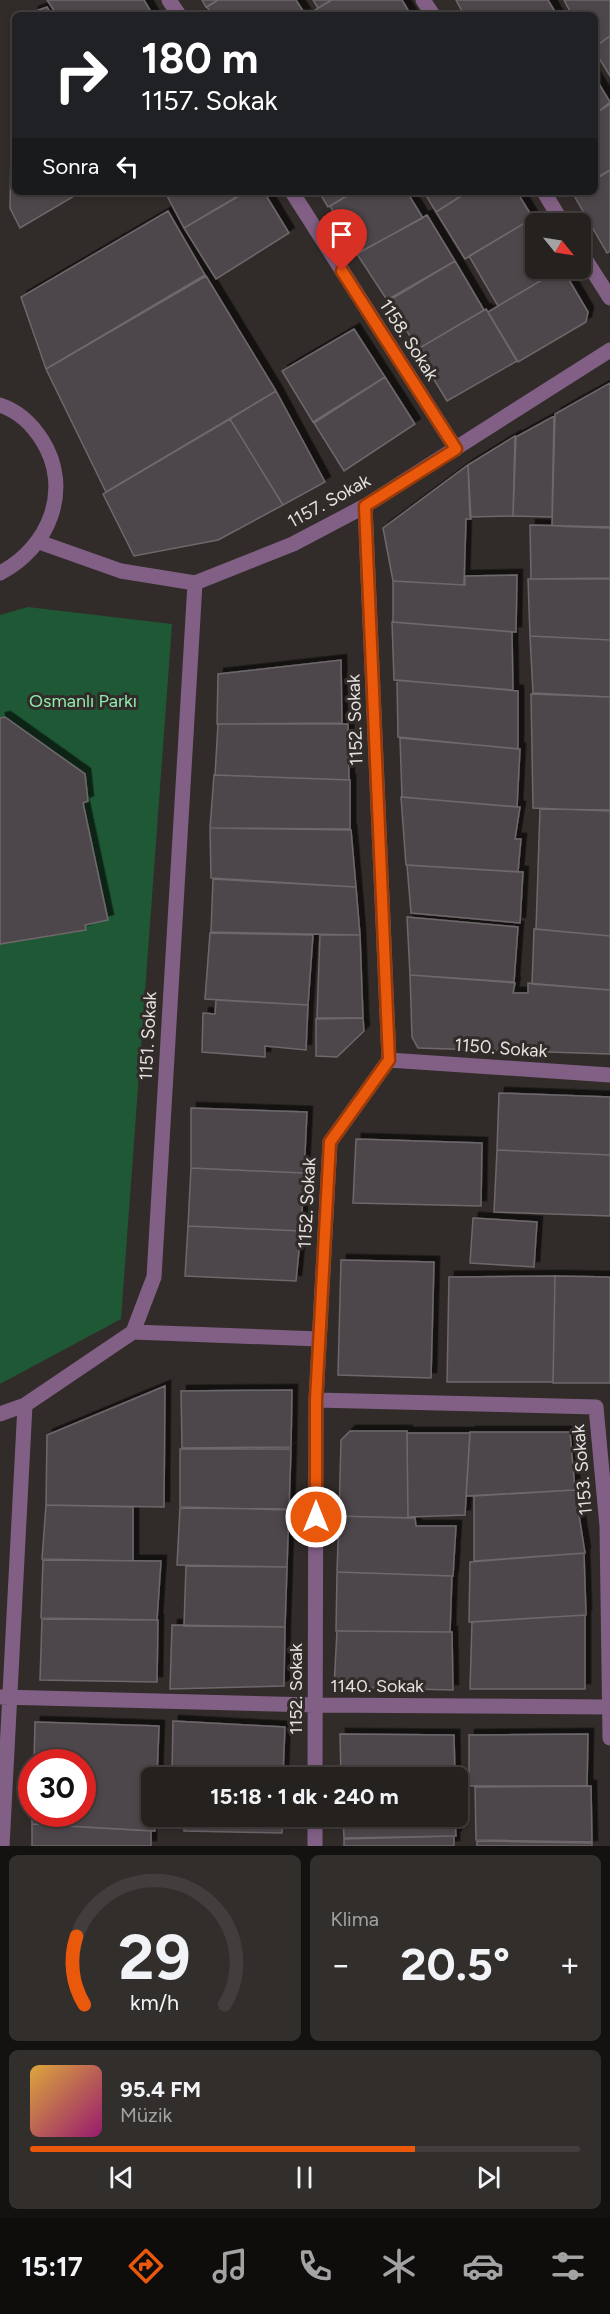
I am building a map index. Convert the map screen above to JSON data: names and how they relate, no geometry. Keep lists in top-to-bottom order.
{
  "streets": {
    "street": [
      "1158. Sokak",
      "1157. Sokak",
      "1152. Sokak",
      "1151. Sokak",
      "1150. Sokak",
      "1153. Sokak",
      "1140. Sokak"
    ]
  },
  "crossings": [
    ["1158. Sokak", "1157. Sokak"],
    ["1157. Sokak", "1152. Sokak"],
    ["1157. Sokak", "1151. Sokak"],
    ["1152. Sokak", "1150. Sokak"],
    ["1152. Sokak", "1153. Sokak"],
    ["1152. Sokak", "1140. Sokak"],
    ["1153. Sokak", "1140. Sokak"]
  ],
  "parks": ["Osmanlı Parkı"],
  "north": "bottom right",
  "page": {
    "turn": ["180 m", "1157. Sokak"],
    "then": "Sonra",
    "limit": "30",
    "trip": "15:18 · 1 dk · 240 m",
    "tile": "Klima",
    "heat": ["−", "20.5°", "+"],
    "song": ["95.4 FM", "Müzik"],
    "tabs": "15:17",
    "gauge": ["29", "km/h"]
  }
}
